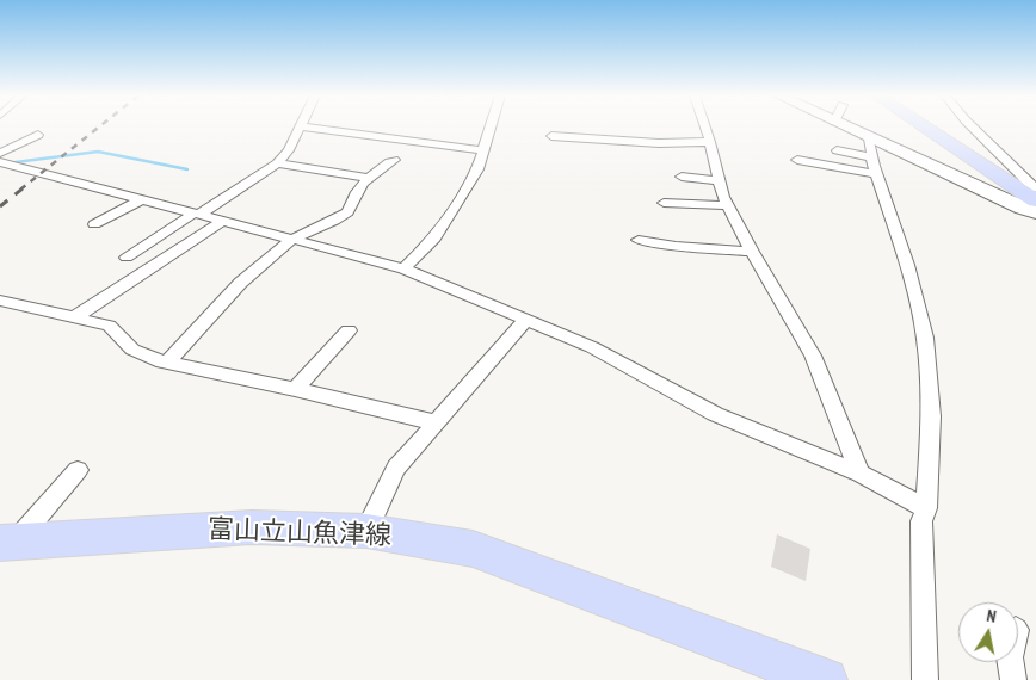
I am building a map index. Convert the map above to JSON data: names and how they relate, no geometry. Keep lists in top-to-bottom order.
{
  "streets": {
    "main road": ["富山立山魚津線"]
  },
  "north": "top"
}
